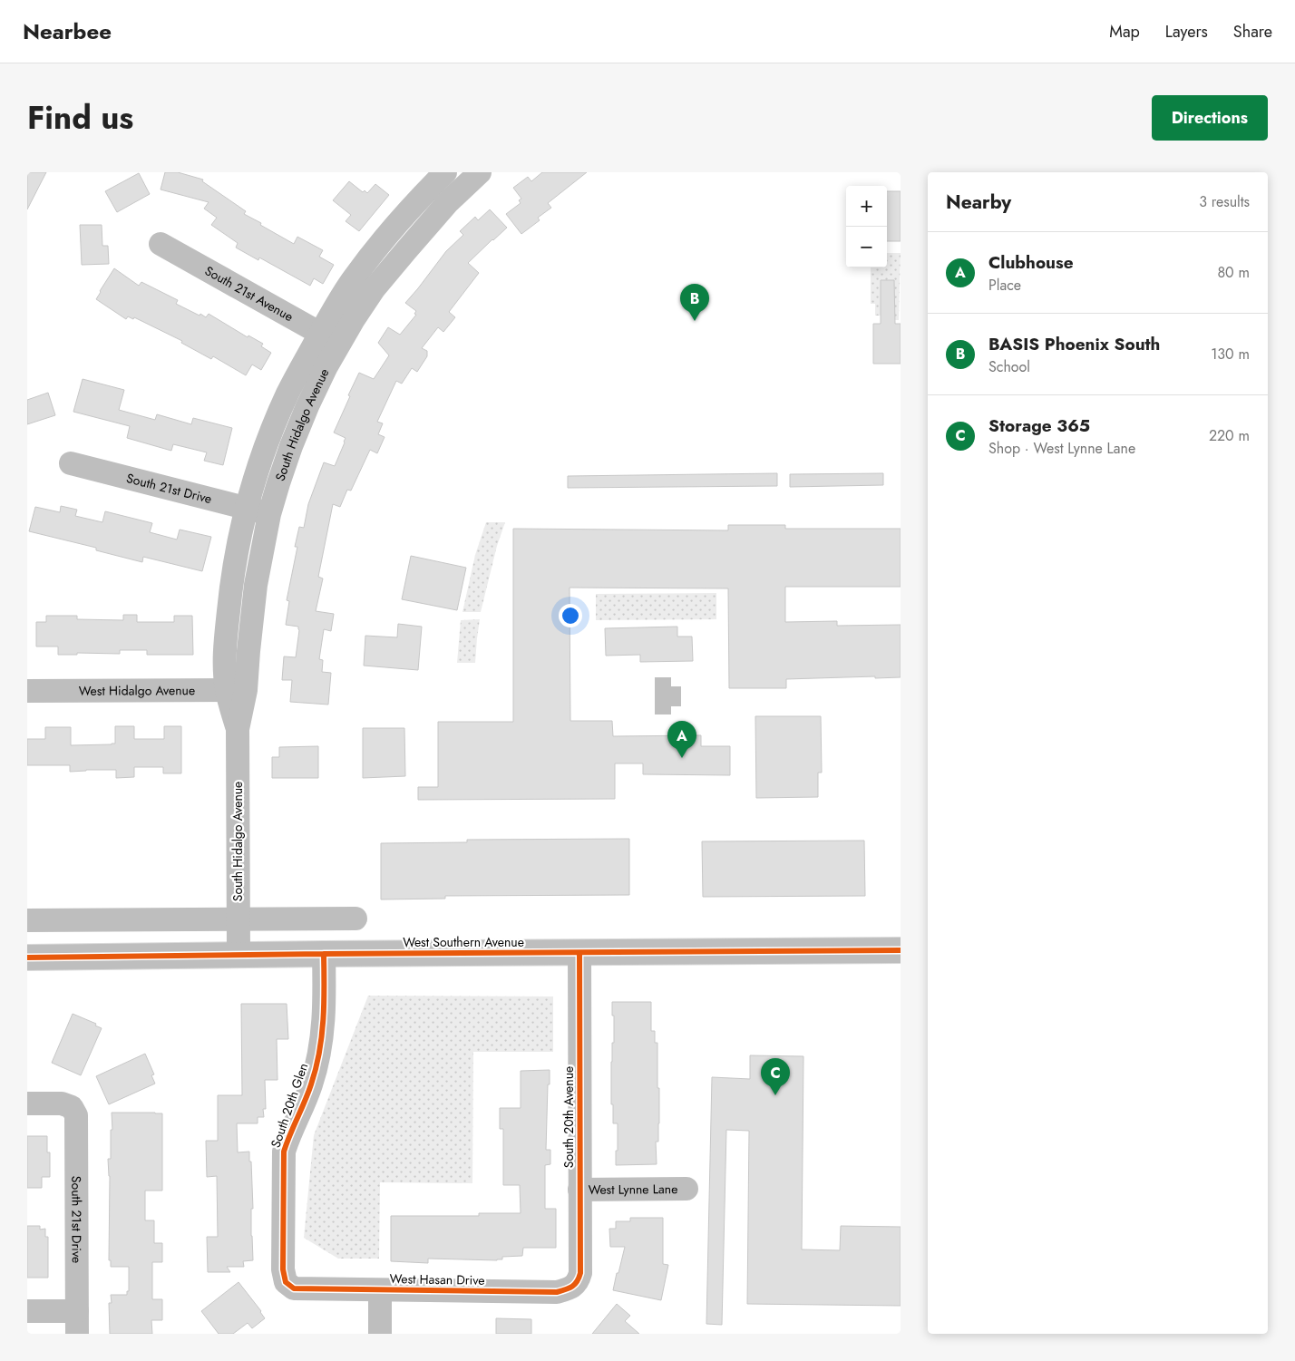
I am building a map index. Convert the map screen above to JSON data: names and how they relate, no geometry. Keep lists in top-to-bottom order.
{
  "streets": {
    "main road": ["West Southern Avenue"],
    "street": [
      "South 21st Avenue",
      "South Hidalgo Avenue",
      "South 21st Drive",
      "West Hidalgo Avenue",
      "South 20th Glen",
      "South 20th Avenue",
      "West Lynne Lane",
      "West Hasan Drive"
    ]
  },
  "crossings": [
    ["South 21st Avenue", "South Hidalgo Avenue"],
    ["South Hidalgo Avenue", "South 21st Drive"],
    ["South Hidalgo Avenue", "West Hidalgo Avenue"],
    ["South Hidalgo Avenue", "West Southern Avenue"],
    ["West Southern Avenue", "South 20th Glen"],
    ["West Southern Avenue", "South 20th Avenue"],
    ["South 20th Glen", "West Hasan Drive"],
    ["South 20th Avenue", "West Lynne Lane"],
    ["South 20th Avenue", "West Hasan Drive"]
  ],
  "page": {
    "header": "Nearbee",
    "nav": ["Map", "Layers", "Share"],
    "title": "Find us",
    "buttons": "Directions",
    "heading": ["Nearby", "3 results"],
    "map_buttons": ["+", "−"],
    "list": [
      {
        "mark": "A",
        "name": "Clubhouse",
        "note": "Place",
        "value": "80 m"
      },
      {
        "mark": "B",
        "name": "BASIS Phoenix South",
        "note": "School",
        "value": "130 m"
      },
      {
        "mark": "C",
        "name": "Storage 365",
        "note": "Shop · West Lynne Lane",
        "value": "220 m"
      }
    ],
    "pins": ["B", "A", "C"]
  }
}
